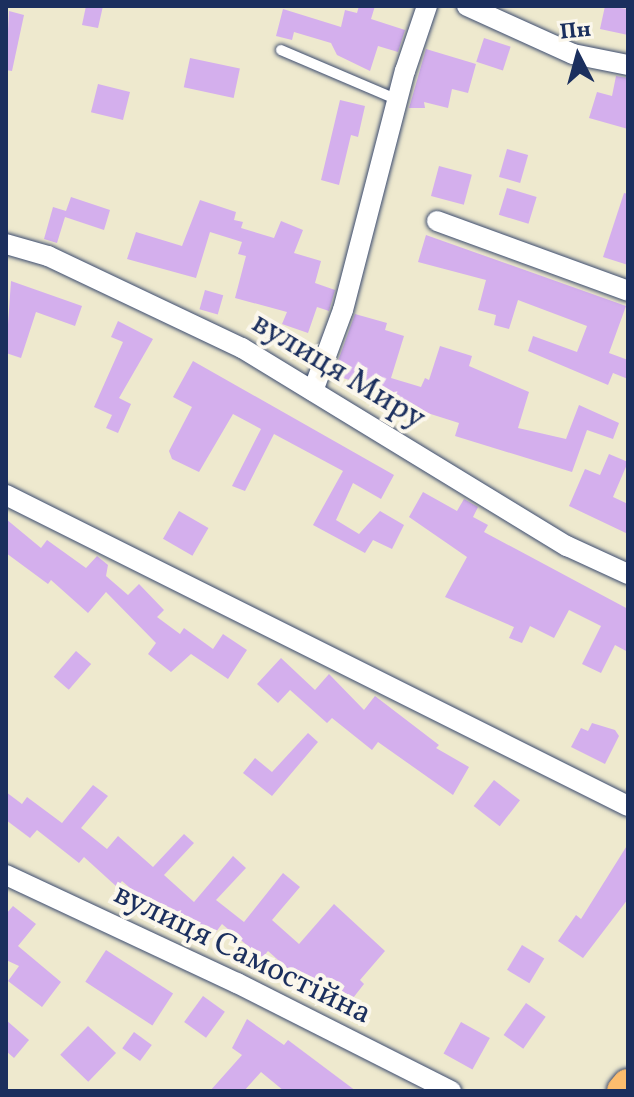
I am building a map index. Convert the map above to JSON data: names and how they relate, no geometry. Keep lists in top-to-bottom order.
{
  "streets": {
    "street": ["вулиця Миру", "вулиця Самостійна"]
  },
  "north": "top"
}
